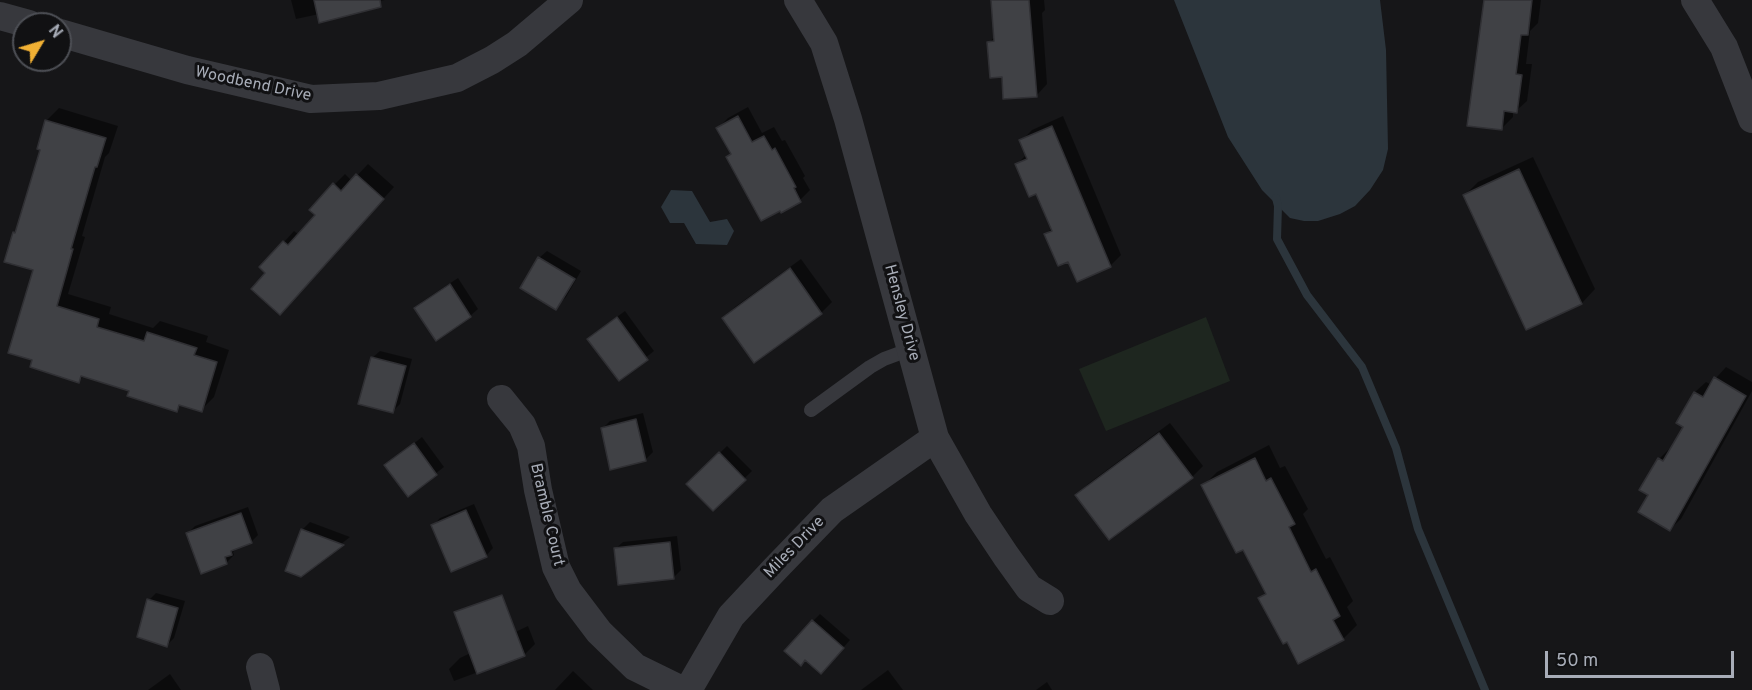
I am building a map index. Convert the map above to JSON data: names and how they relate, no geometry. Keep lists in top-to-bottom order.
{
  "streets": {
    "street": [
      "Woodbend Drive",
      "Hensley Drive",
      "Bramble Court",
      "Miles Drive"
    ]
  },
  "crossings": [
    ["Hensley Drive", "Miles Drive"]
  ],
  "scale_bar": "50 m",
  "north": "top right"
}
